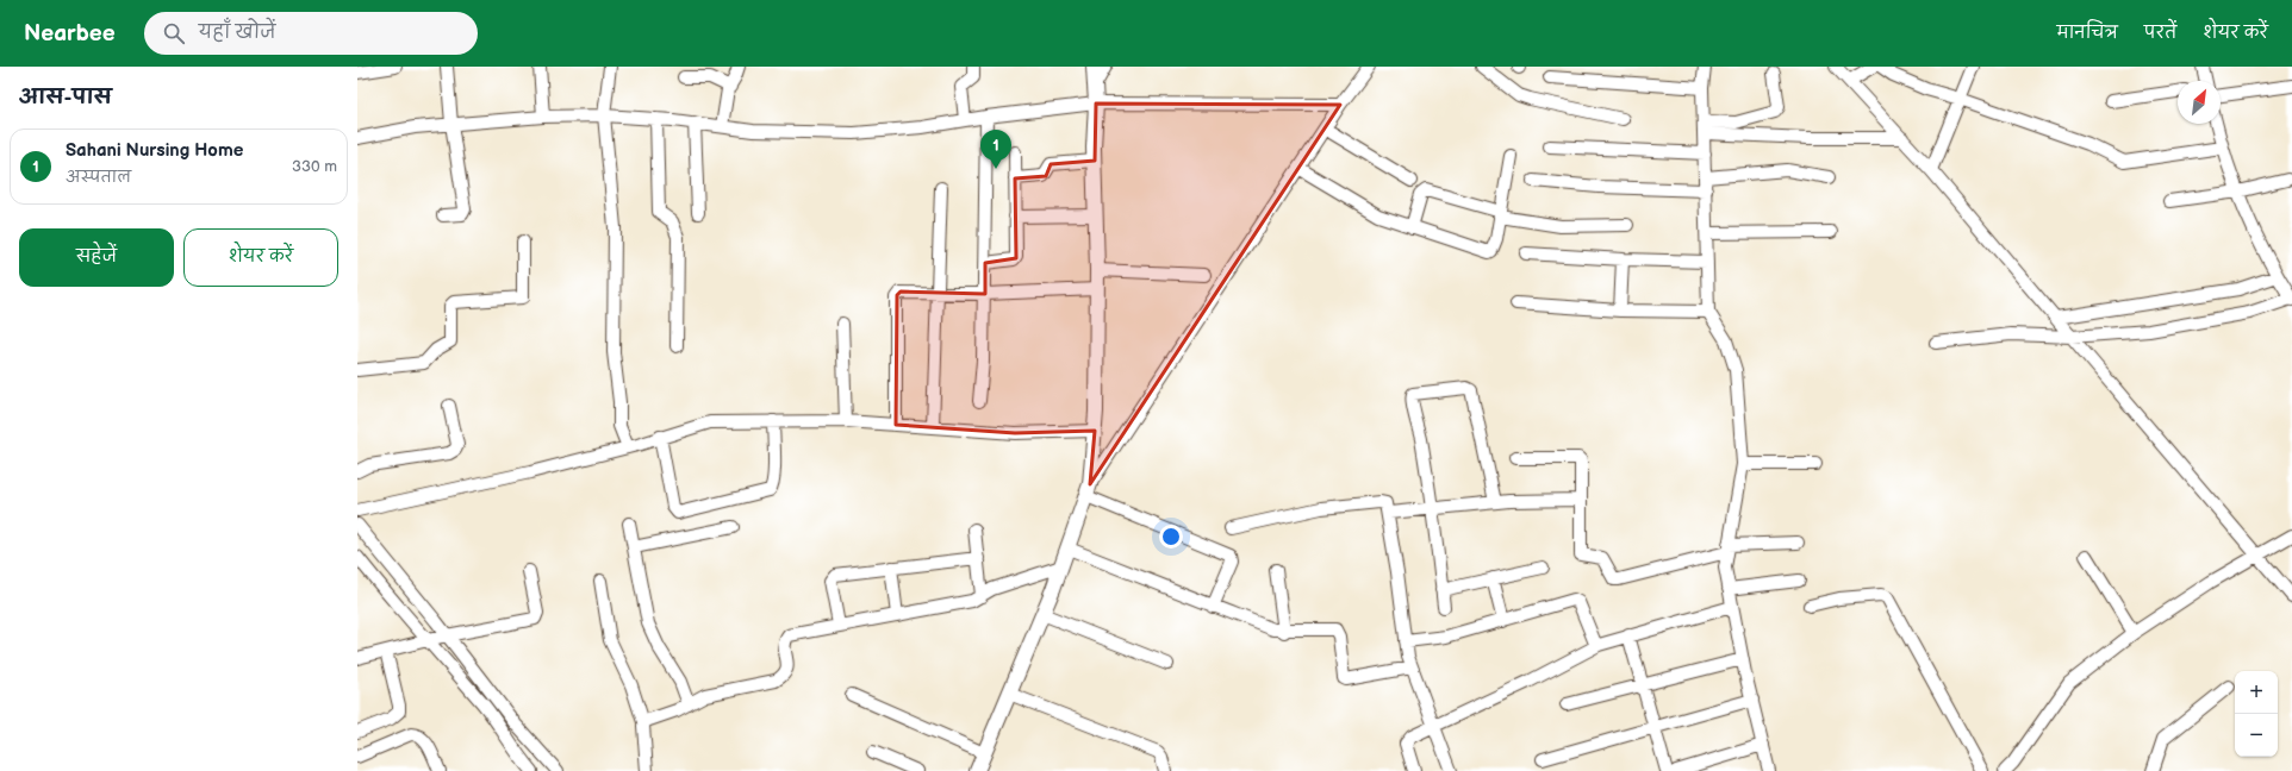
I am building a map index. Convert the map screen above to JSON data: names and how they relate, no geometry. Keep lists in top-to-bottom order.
{
  "north": "top right",
  "page": {
    "header": "Nearbee",
    "search": "यहाँ खोजें",
    "nav": ["मानचित्र", "परतें", "शेयर करें"],
    "heading": "आस-पास",
    "list": [
      {
        "mark": "1",
        "name": "Sahani Nursing Home",
        "note": "अस्पताल",
        "value": "330 m"
      }
    ],
    "pins": "1",
    "buttons": ["सहेजें", "शेयर करें"],
    "map_buttons": ["+", "−"]
  }
}
